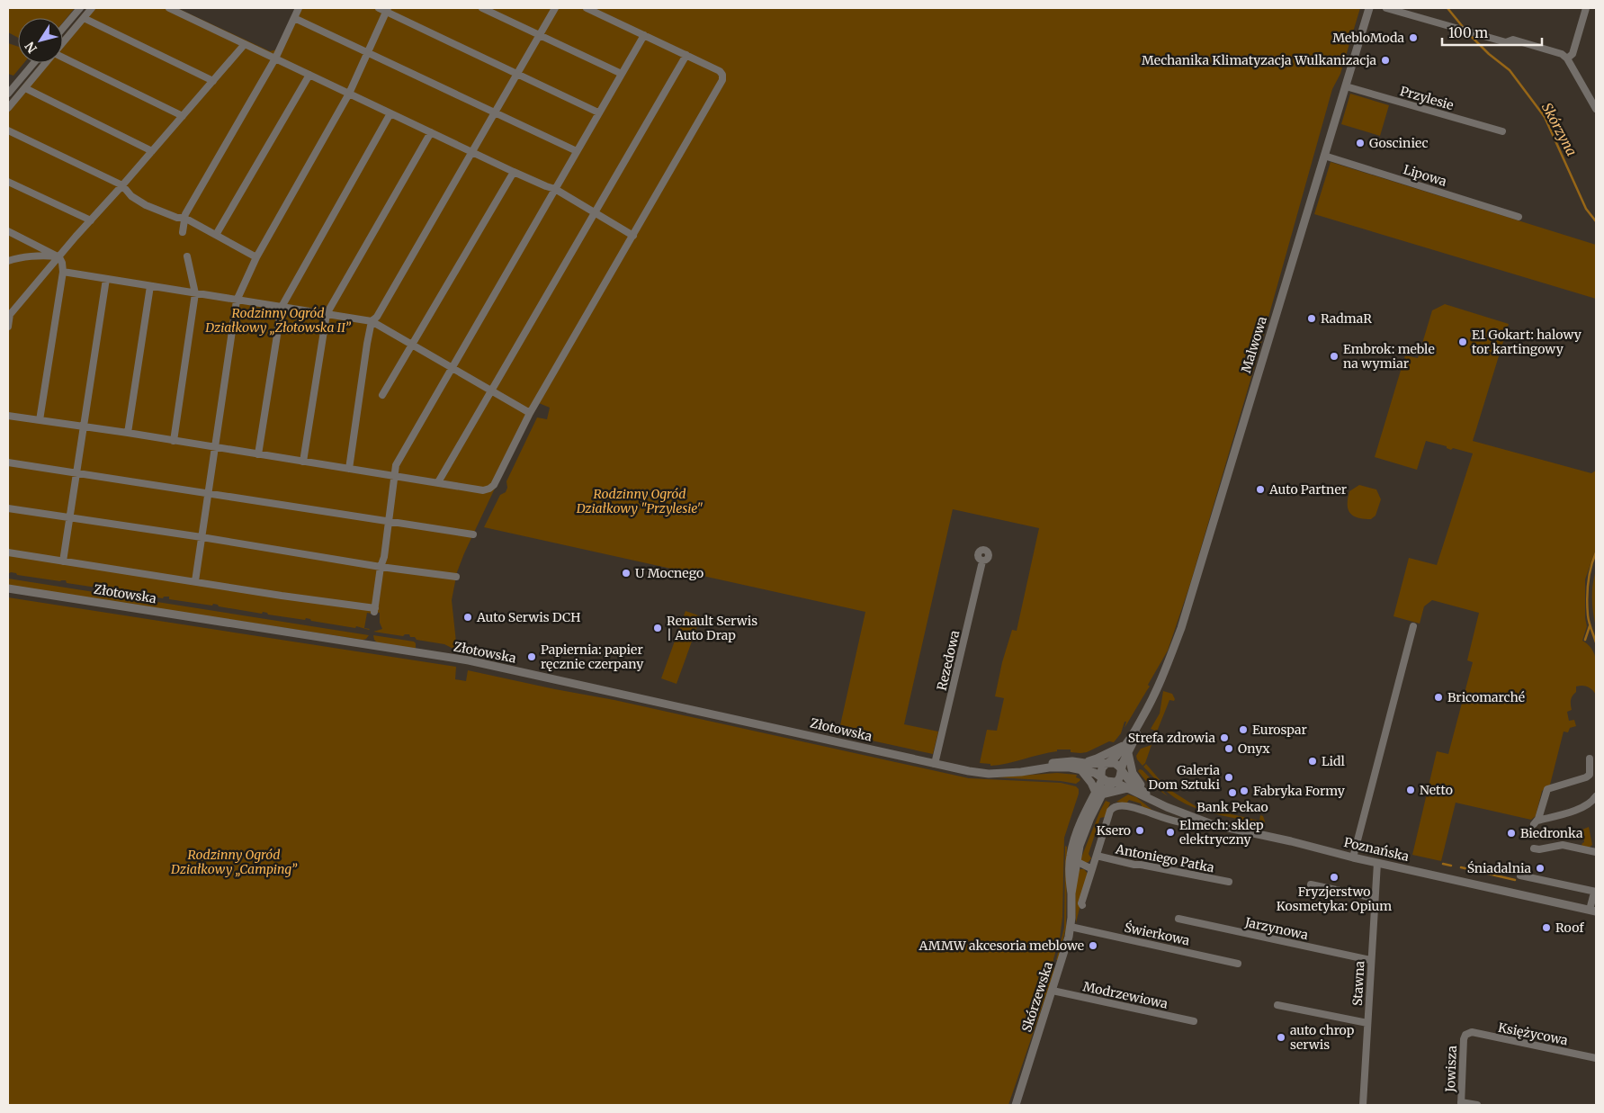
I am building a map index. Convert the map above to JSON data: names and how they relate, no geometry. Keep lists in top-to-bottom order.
{
  "streets": {
    "street": [
      "Przylesie",
      "Lipowa",
      "Malwowa",
      "Złotowska",
      "Rezedowa",
      "Poznańska",
      "Antoniego Patka",
      "Jarzynowa",
      "Świerkowa",
      "Stawna",
      "Modrzewiowa",
      "Skórzewska",
      "Księżycowa",
      "Jowisza"
    ]
  },
  "crossings": [
    ["Przylesie", "Malwowa"],
    ["Lipowa", "Malwowa"],
    ["Malwowa", "Złotowska"],
    ["Malwowa", "Poznańska"],
    ["Malwowa", "Skórzewska"],
    ["Złotowska", "Rezedowa"],
    ["Złotowska", "Poznańska"],
    ["Złotowska", "Skórzewska"],
    ["Poznańska", "Stawna"],
    ["Poznańska", "Skórzewska"],
    ["Jarzynowa", "Stawna"],
    ["Świerkowa", "Skórzewska"],
    ["Modrzewiowa", "Skórzewska"],
    ["Księżycowa", "Jowisza"]
  ],
  "water": ["Skórzyna"],
  "parks": ["Rodzinny Ogród Działkowy „Złotowska II”", "Rodzinny Ogród Działkowy \"Przylesie\"", "Rodzinny Ogród Działkowy „Camping”"],
  "places": [
    "MebloModa",
    "Mechanika Klimatyzacja Wulkanizacja",
    "Gosciniec",
    "RadmaR",
    "E1 Gokart: halowy tor kartingowy",
    "Embrok: meble na wymiar",
    "Auto Partner",
    "U Mocnego",
    "Auto Serwis DCH",
    "Renault Serwis | Auto Drap",
    "Papiernia: papier ręcznie czerpany",
    "Bricomarché",
    "Eurospar",
    "Strefa zdrowia",
    "Onyx",
    "Lidl",
    "Galeria Dom Sztuki",
    "Netto",
    "Fabryka Formy",
    "Bank Pekao",
    "Ksero",
    "Elmech: sklep elektryczny",
    "Biedronka",
    "Śniadalnia",
    "Fryzjerstwo Kosmetyka: Opium",
    "Roof",
    "AMMW akcesoria meblowe",
    "auto chrop serwis"
  ],
  "scale_bar": "100 m",
  "north": "bottom left"
}
